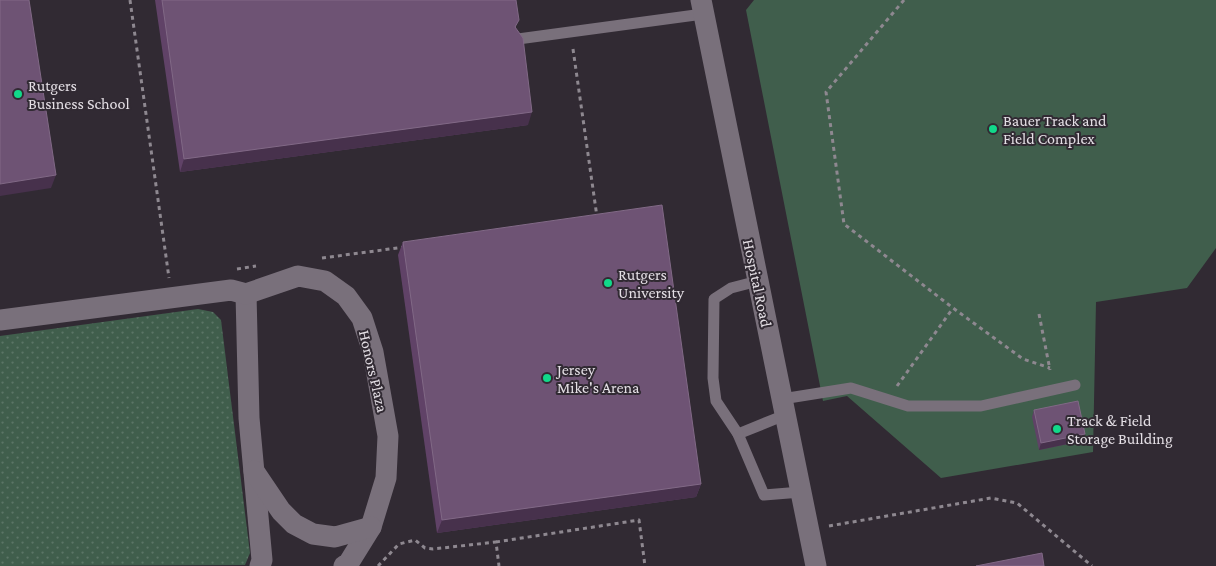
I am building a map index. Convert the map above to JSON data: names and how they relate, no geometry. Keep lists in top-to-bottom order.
{
  "streets": {
    "street": ["Hospital Road", "Honors Plaza"]
  },
  "places": [
    "Rutgers Business School",
    "Bauer Track and Field Complex",
    "Rutgers University",
    "Jersey Mike's Arena",
    "Track & Field Storage Building"
  ]
}
